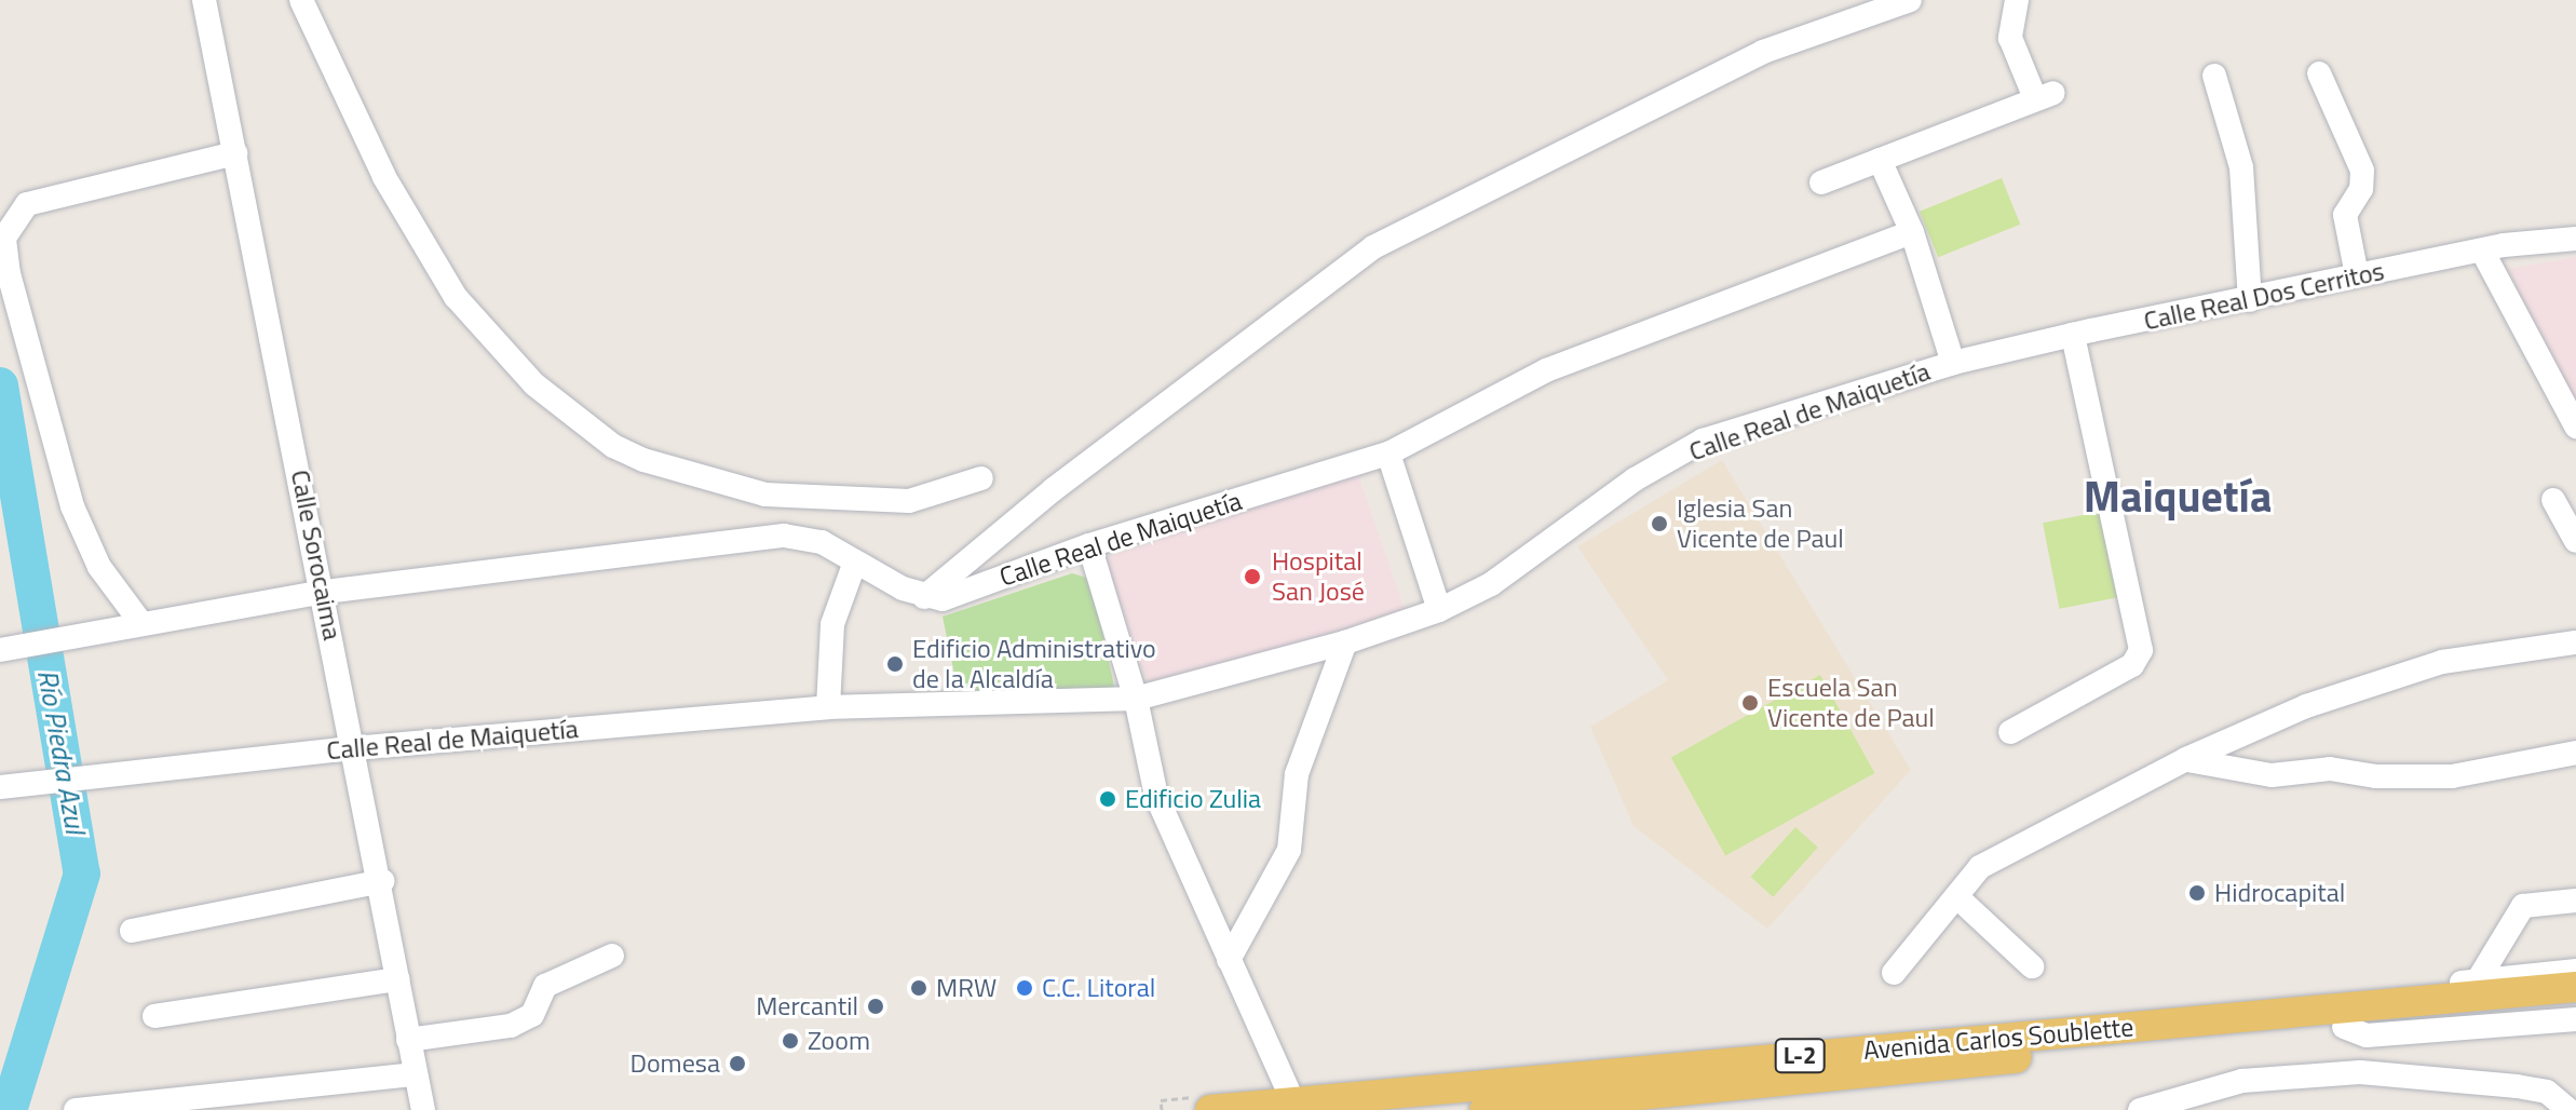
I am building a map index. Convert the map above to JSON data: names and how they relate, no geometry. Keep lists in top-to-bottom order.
{
  "streets": {
    "main road": ["Avenida Carlos Soublette", "L-2"],
    "street": ["Calle Real Dos Cerritos", "Calle Real de Maiquetía", "Calle Sorocaima"]
  },
  "crossings": [
    ["Calle Real Dos Cerritos", "Calle Real de Maiquetía"],
    ["Calle Real de Maiquetía", "Calle Sorocaima"],
    ["Avenida Carlos Soublette", "L-2"]
  ],
  "districts": ["Maiquetía"],
  "water": ["Río Piedra Azul"],
  "places": [
    "Iglesia San Vicente de Paul",
    "Hospital San José",
    "Edificio Administrativo de la Alcaldía",
    "Escuela San Vicente de Paul",
    "Edificio Zulia",
    "Hidrocapital",
    "MRW",
    "C.C. Litoral",
    "Mercantil",
    "Zoom",
    "Domesa"
  ]
}
